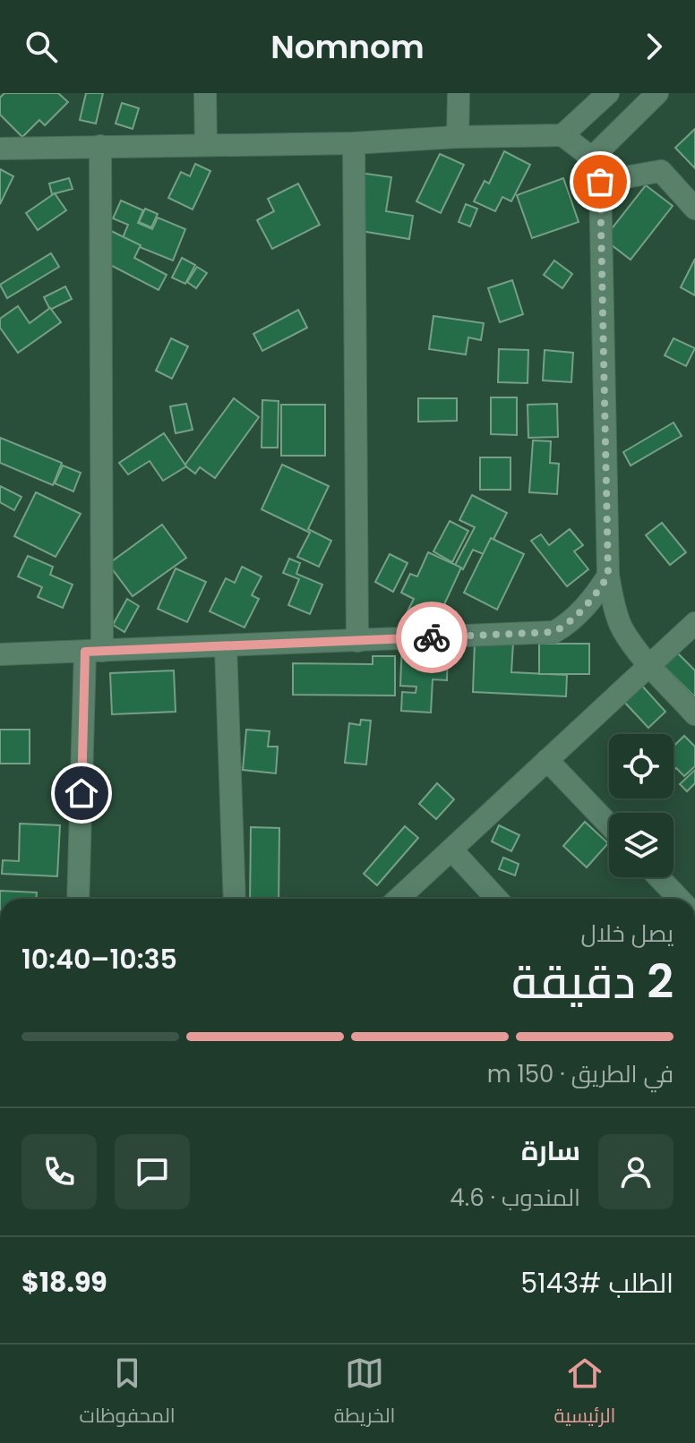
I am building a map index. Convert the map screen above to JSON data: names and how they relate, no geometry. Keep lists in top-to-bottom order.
{
  "page": {
    "header": "Nomnom",
    "heading": ["2 دقيقة", "يصل خلال", "10:35–10:40"],
    "panel": [
      "سارة",
      "المندوب · 4.6",
      "الطلب #5143",
      "$18.99"
    ],
    "bar": "في الطريق · 150 m",
    "tabs": ["الرئيسية", "الخريطة", "المحفوظات"]
  }
}
